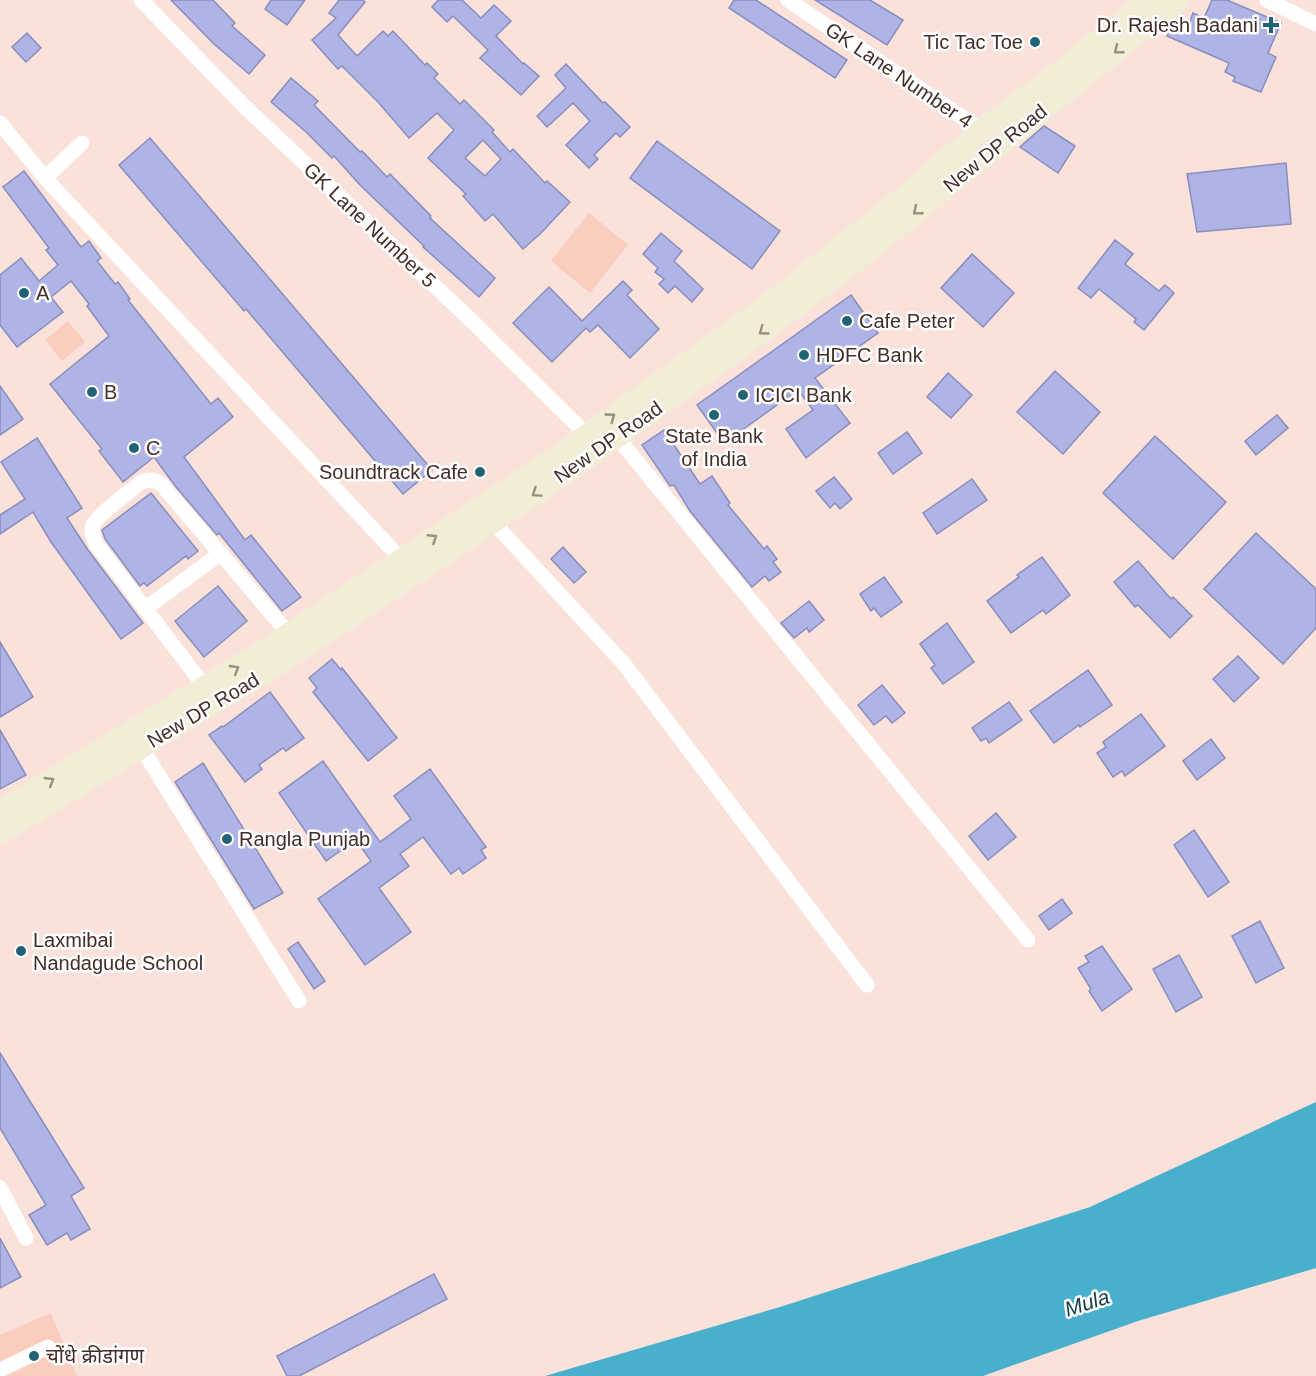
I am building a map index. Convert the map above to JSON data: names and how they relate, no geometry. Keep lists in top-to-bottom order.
{
  "streets": {
    "main road": ["New DP Road"],
    "street": ["GK Lane Number 4", "GK Lane Number 5"]
  },
  "crossings": [
    ["GK Lane Number 4", "New DP Road"],
    ["New DP Road", "GK Lane Number 5"]
  ],
  "water": ["Mula"],
  "places": {
    "health": ["Dr. Rajesh Badani"],
    "other": [
      "Tic Tac Toe",
      "A",
      "Cafe Peter",
      "HDFC Bank",
      "B",
      "ICICI Bank",
      "State Bank of India",
      "C",
      "Soundtrack Cafe",
      "Rangla Punjab",
      "Laxmibai Nandagude School",
      "चोंधे क्रीडांगण"
    ]
  }
}
